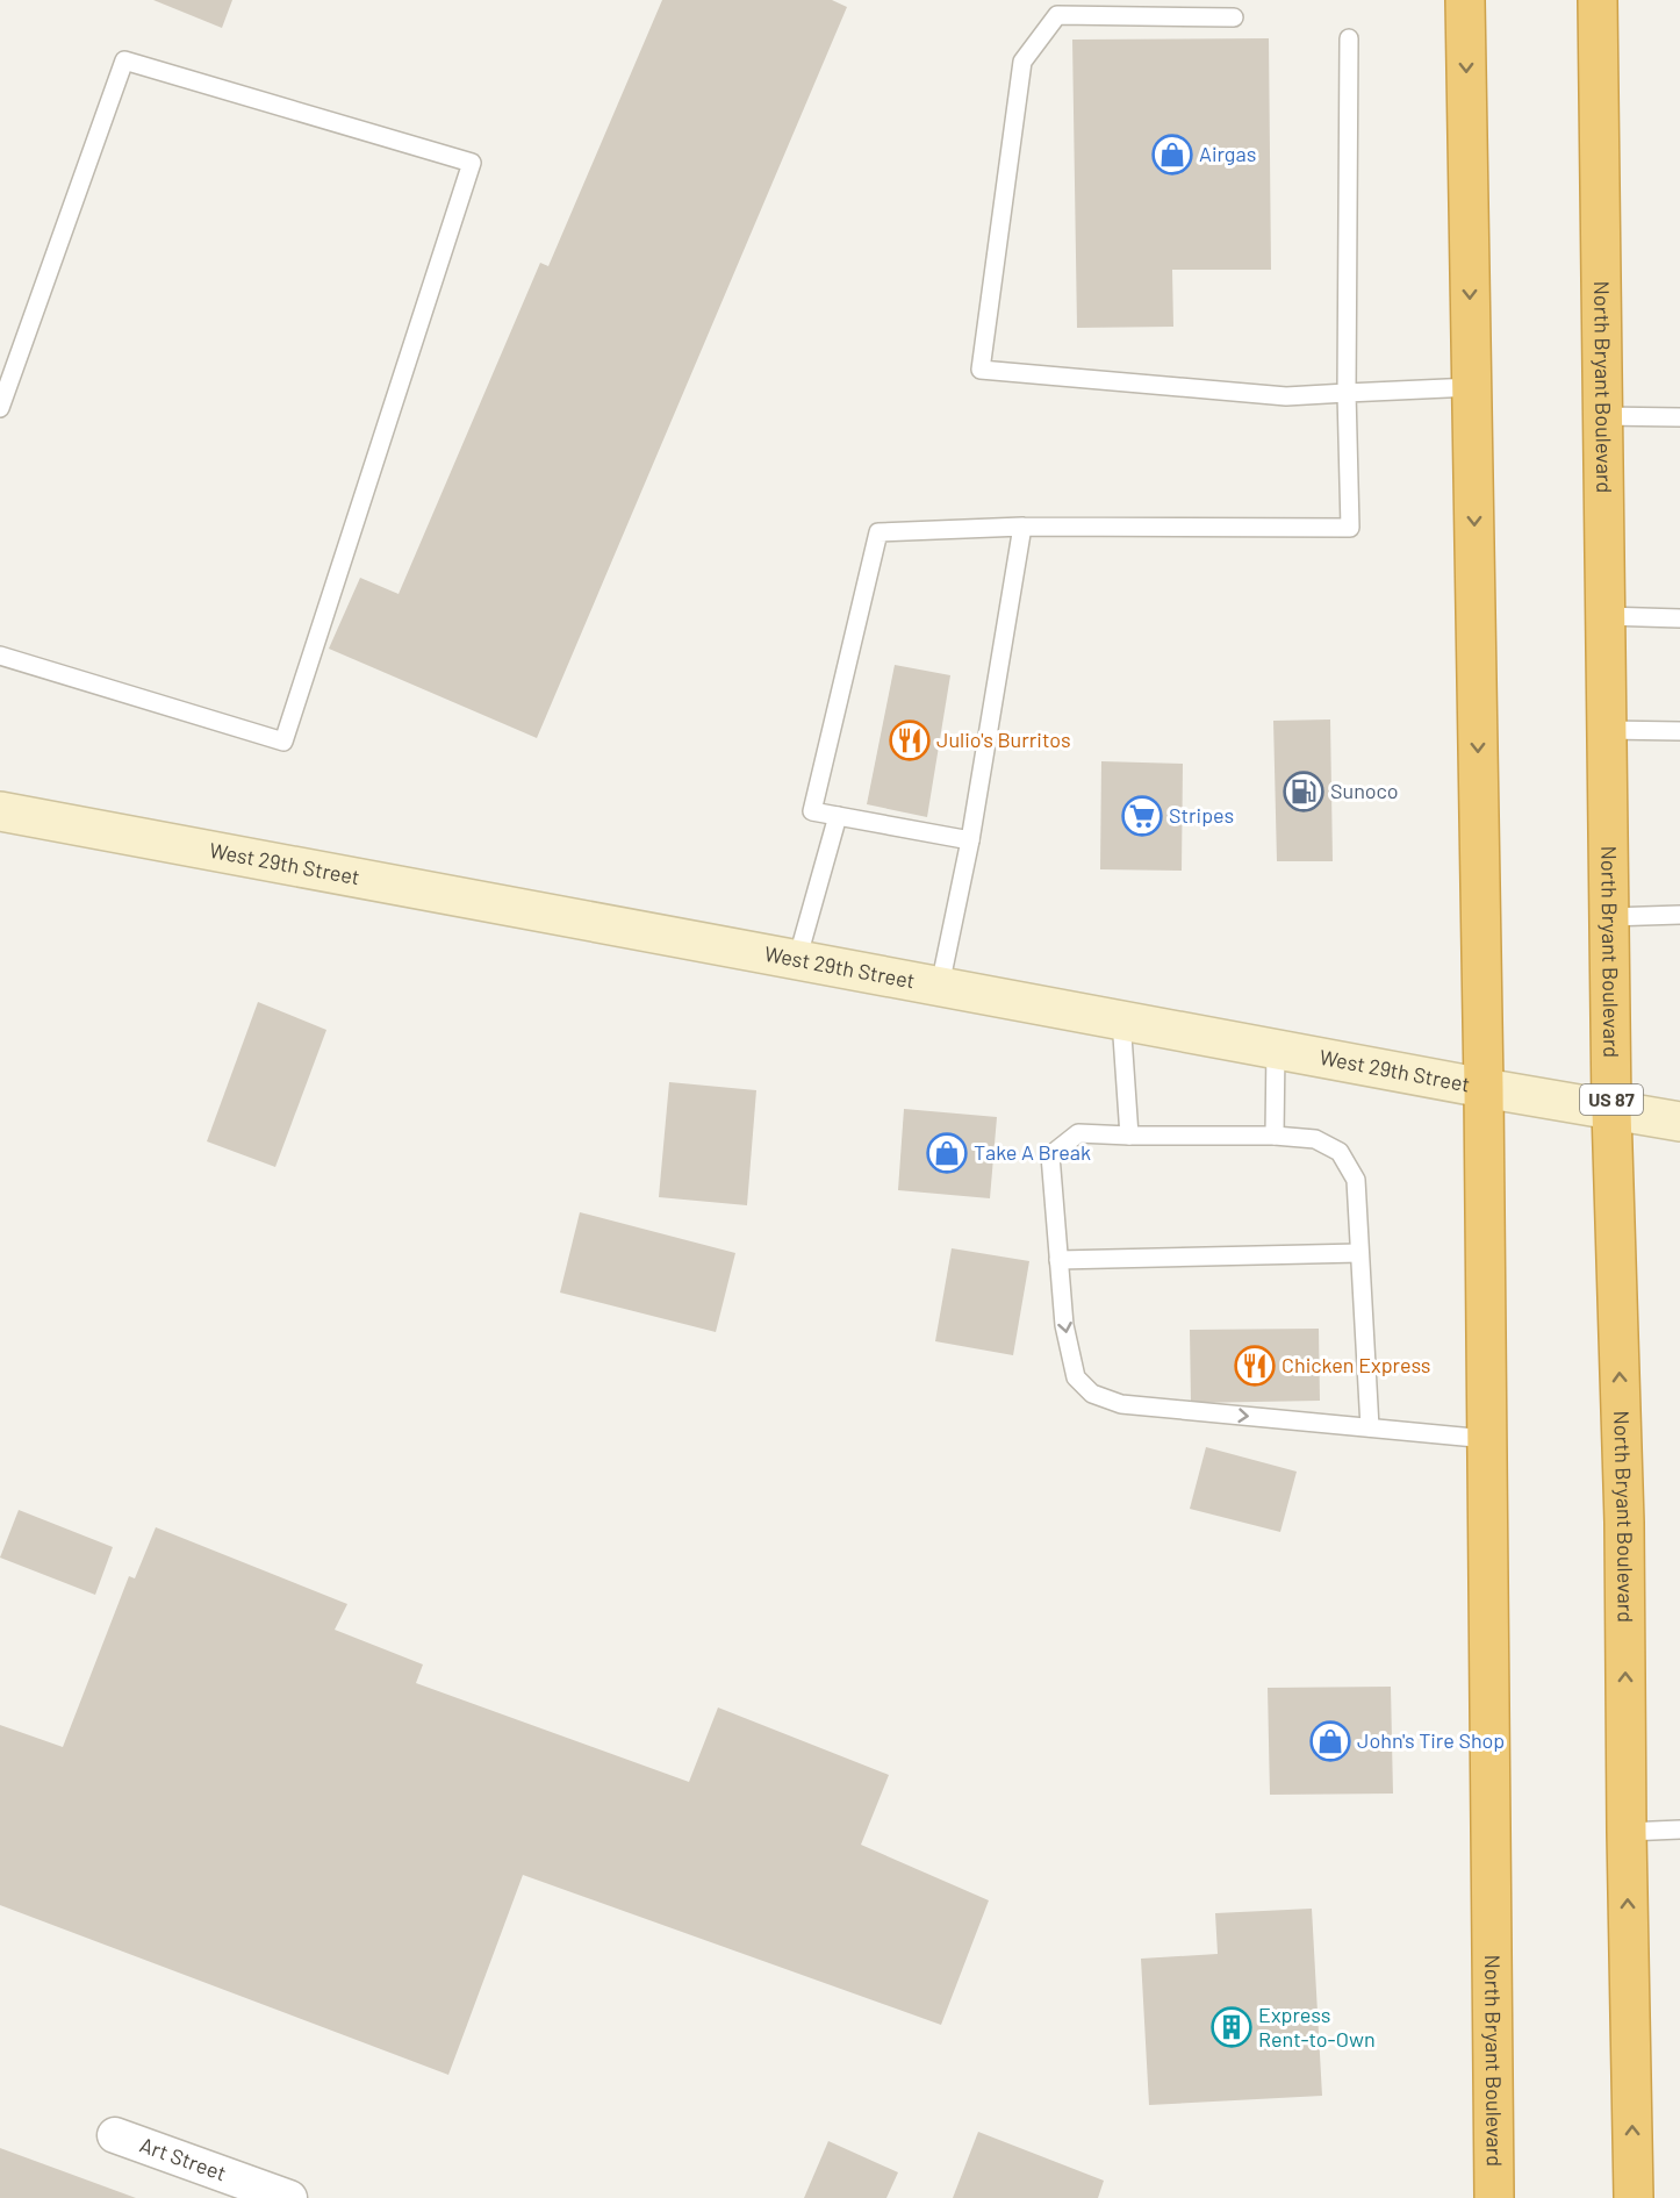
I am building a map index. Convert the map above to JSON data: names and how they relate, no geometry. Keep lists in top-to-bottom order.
{
  "streets": {
    "highway": ["North Bryant Boulevard", "US 87"],
    "main road": ["West 29th Street"],
    "street": ["Art Street"]
  },
  "crossings": [
    ["North Bryant Boulevard", "West 29th Street"]
  ],
  "places": {
    "shop": ["Airgas", "Take A Break", "John's Tire Shop"],
    "restaurant": ["Julio's Burritos", "Chicken Express"],
    "fuel station": ["Sunoco"],
    "supermarket": ["Stripes"],
    "building": ["Express Rent-to-Own"]
  }
}
